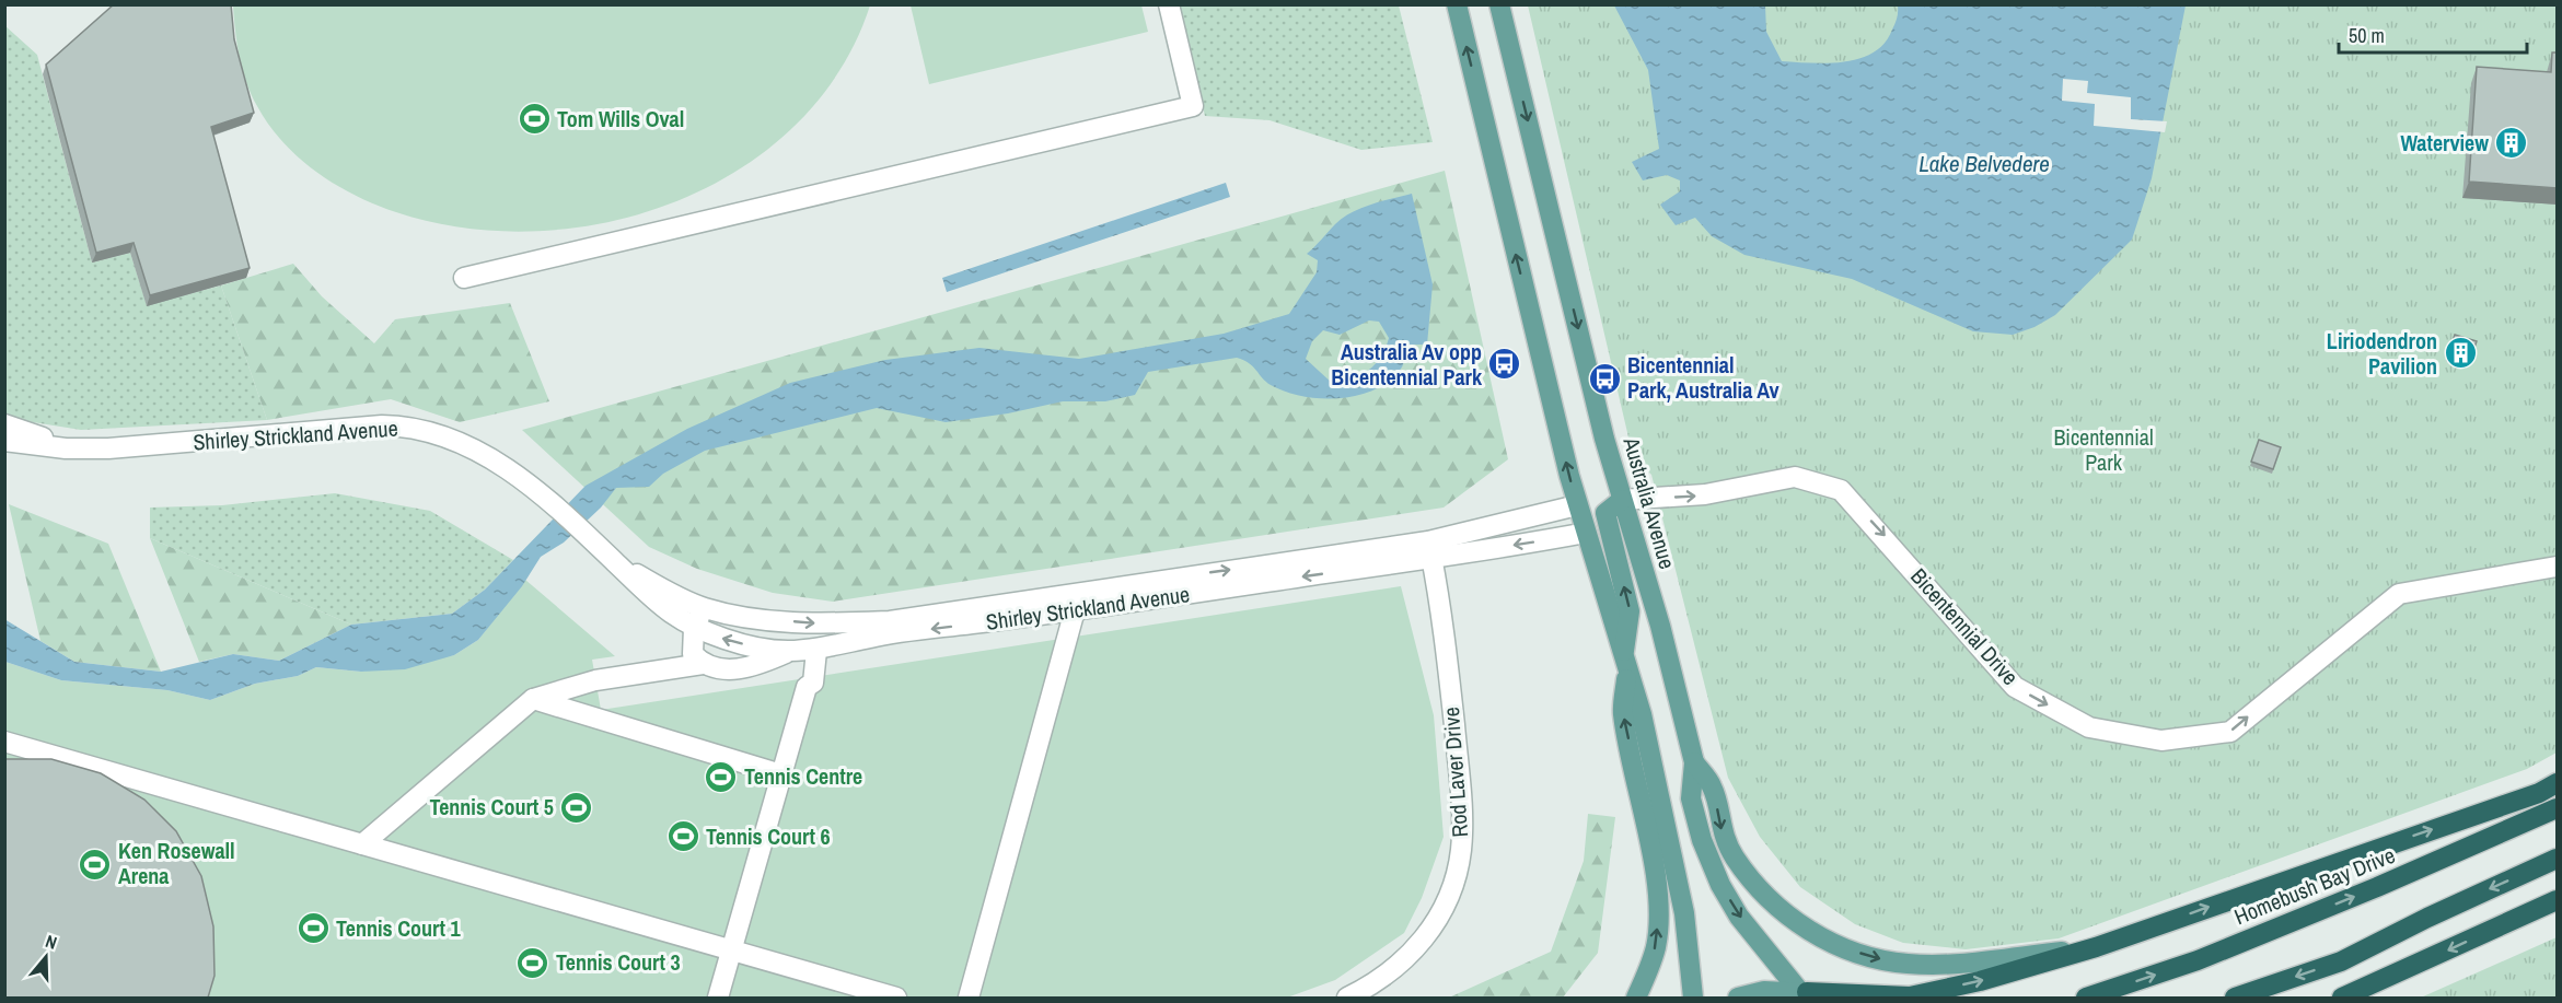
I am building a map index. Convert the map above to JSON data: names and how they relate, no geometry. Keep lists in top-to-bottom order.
{
  "streets": {
    "highway": ["Homebush Bay Drive"],
    "main road": ["Australia Avenue"],
    "street": ["Shirley Strickland Avenue", "Bicentennial Drive", "Rod Laver Drive"]
  },
  "crossings": [
    ["Shirley Strickland Avenue", "Rod Laver Drive"],
    ["Australia Avenue", "Bicentennial Drive"]
  ],
  "one_way": ["Bicentennial Drive"],
  "water": ["Lake Belvedere"],
  "parks": ["Bicentennial Park"],
  "places": {
    "sports": [
      "Tom Wills Oval",
      "Tennis Centre",
      "Tennis Court 5",
      "Tennis Court 6",
      "Ken Rosewall Arena",
      "Tennis Court 1",
      "Tennis Court 3"
    ],
    "building": ["Waterview", "Liriodendron Pavilion"],
    "bus stop": ["Australia Av opp Bicentennial Park", "Bicentennial Park, Australia Av"]
  },
  "scale_bar": "50 m",
  "north": "top"
}
